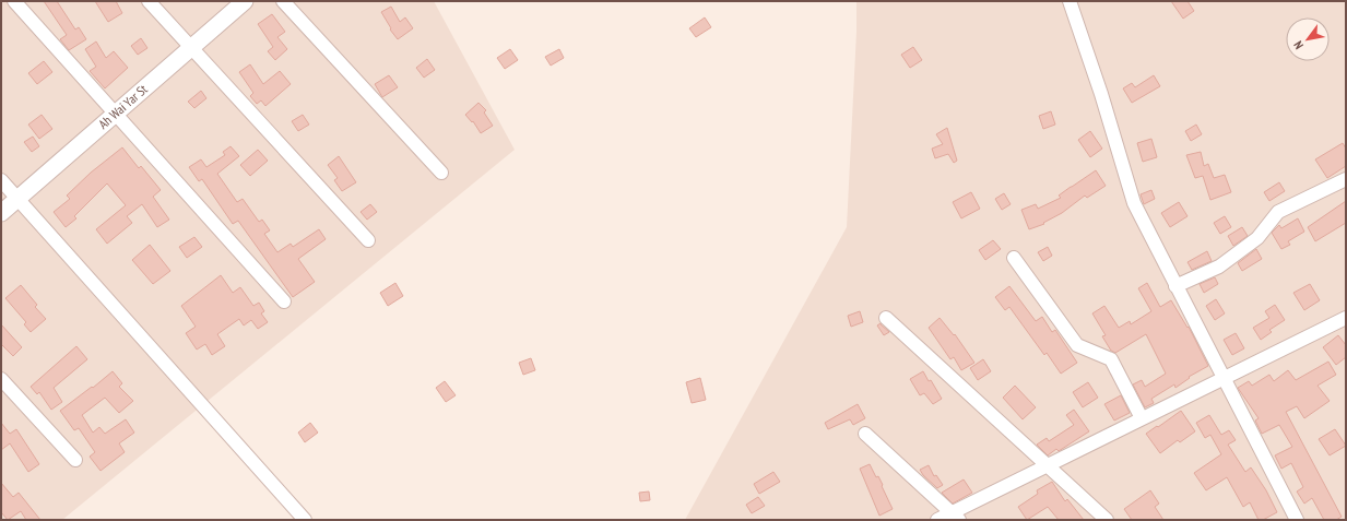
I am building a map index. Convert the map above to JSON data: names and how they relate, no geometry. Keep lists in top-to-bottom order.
{
  "streets": {
    "street": ["Ah Wai Yar St"]
  },
  "north": "bottom left"
}
